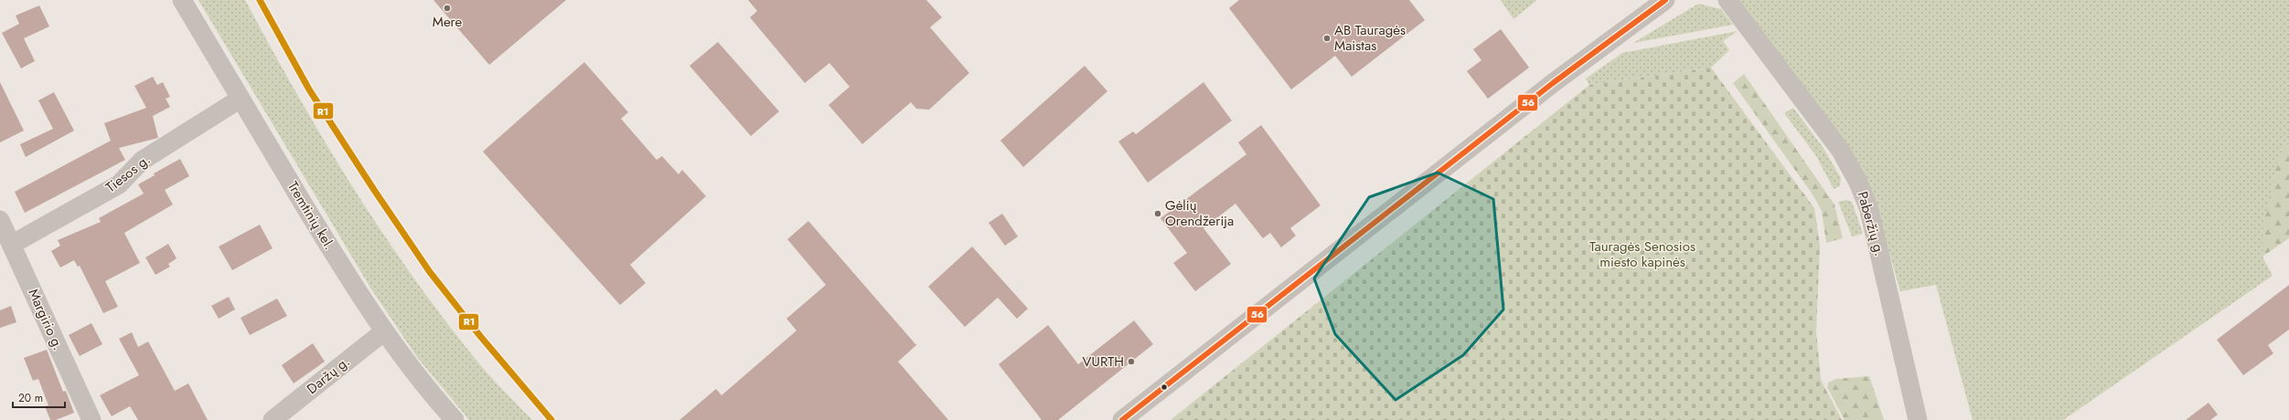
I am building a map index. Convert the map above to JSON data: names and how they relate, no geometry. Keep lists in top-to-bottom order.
{
  "streets": {
    "street": [
      "Tiesos g.",
      "Tremtinių kel.",
      "Paberžių g.",
      "Margirio g.",
      "Daržų g."
    ]
  },
  "crossings": [
    ["Tiesos g.", "Tremtinių kel."],
    ["Tiesos g.", "Margirio g."],
    ["Tremtinių kel.", "Daržų g."]
  ],
  "parks": ["Tauragės Senosios miesto kapinės"],
  "places": [
    "Mere",
    "AB Tauragės Maistas",
    "Gėlių Orendžerija",
    "VURTH"
  ],
  "lines": ["transit line R1", "transit line 56"],
  "scale_bar": "20 m"
}
